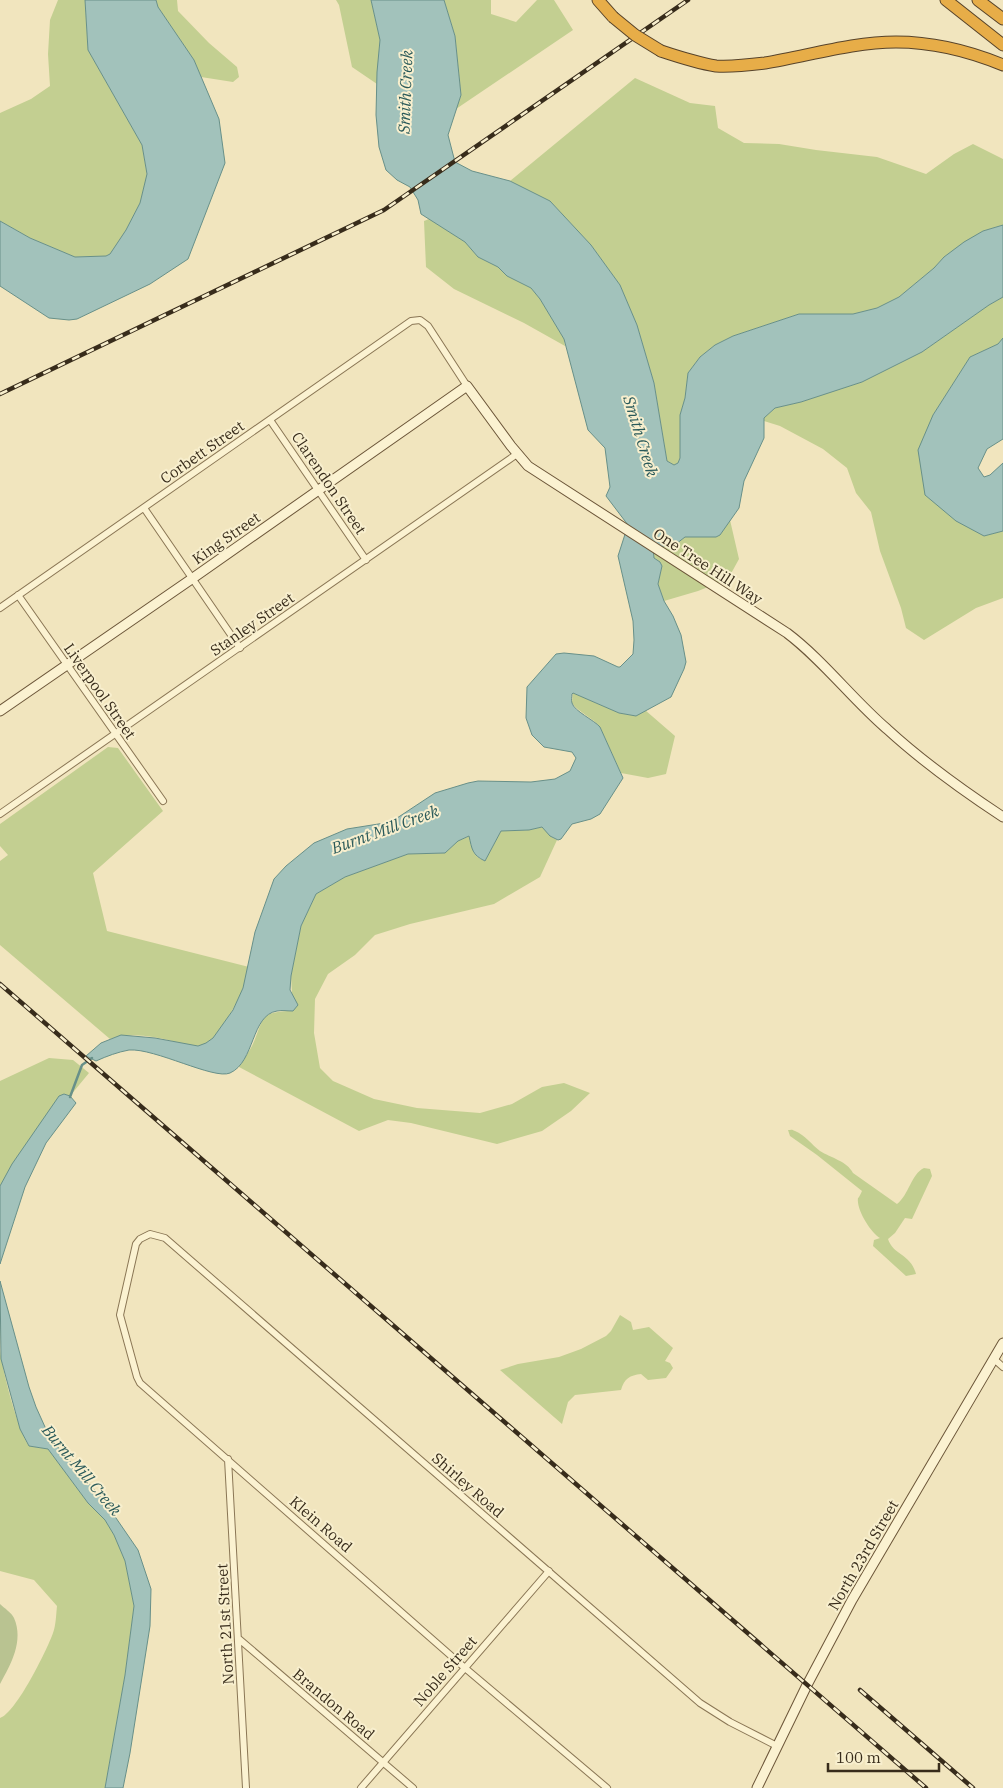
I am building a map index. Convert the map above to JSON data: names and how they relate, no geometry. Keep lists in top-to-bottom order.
{
  "streets": {
    "street": [
      "Corbett Street",
      "Clarendon Street",
      "King Street",
      "One Tree Hill Way",
      "Stanley Street",
      "Liverpool Street",
      "Shirley Road",
      "Klein Road",
      "North 23rd Street",
      "North 21st Street",
      "Noble Street",
      "Brandon Road"
    ]
  },
  "crossings": [
    ["Corbett Street", "Clarendon Street"],
    ["Corbett Street", "One Tree Hill Way"],
    ["Corbett Street", "Liverpool Street"],
    ["Clarendon Street", "King Street"],
    ["Clarendon Street", "Stanley Street"],
    ["King Street", "One Tree Hill Way"],
    ["King Street", "Liverpool Street"],
    ["One Tree Hill Way", "Stanley Street"],
    ["Stanley Street", "Liverpool Street"],
    ["Shirley Road", "Klein Road"],
    ["Shirley Road", "North 23rd Street"],
    ["Shirley Road", "Noble Street"],
    ["Klein Road", "North 21st Street"],
    ["Klein Road", "Noble Street"],
    ["North 21st Street", "Brandon Road"],
    ["Noble Street", "Brandon Road"]
  ],
  "water": ["Smith Creek", "Burnt Mill Creek"],
  "scale_bar": "100 m"
}
